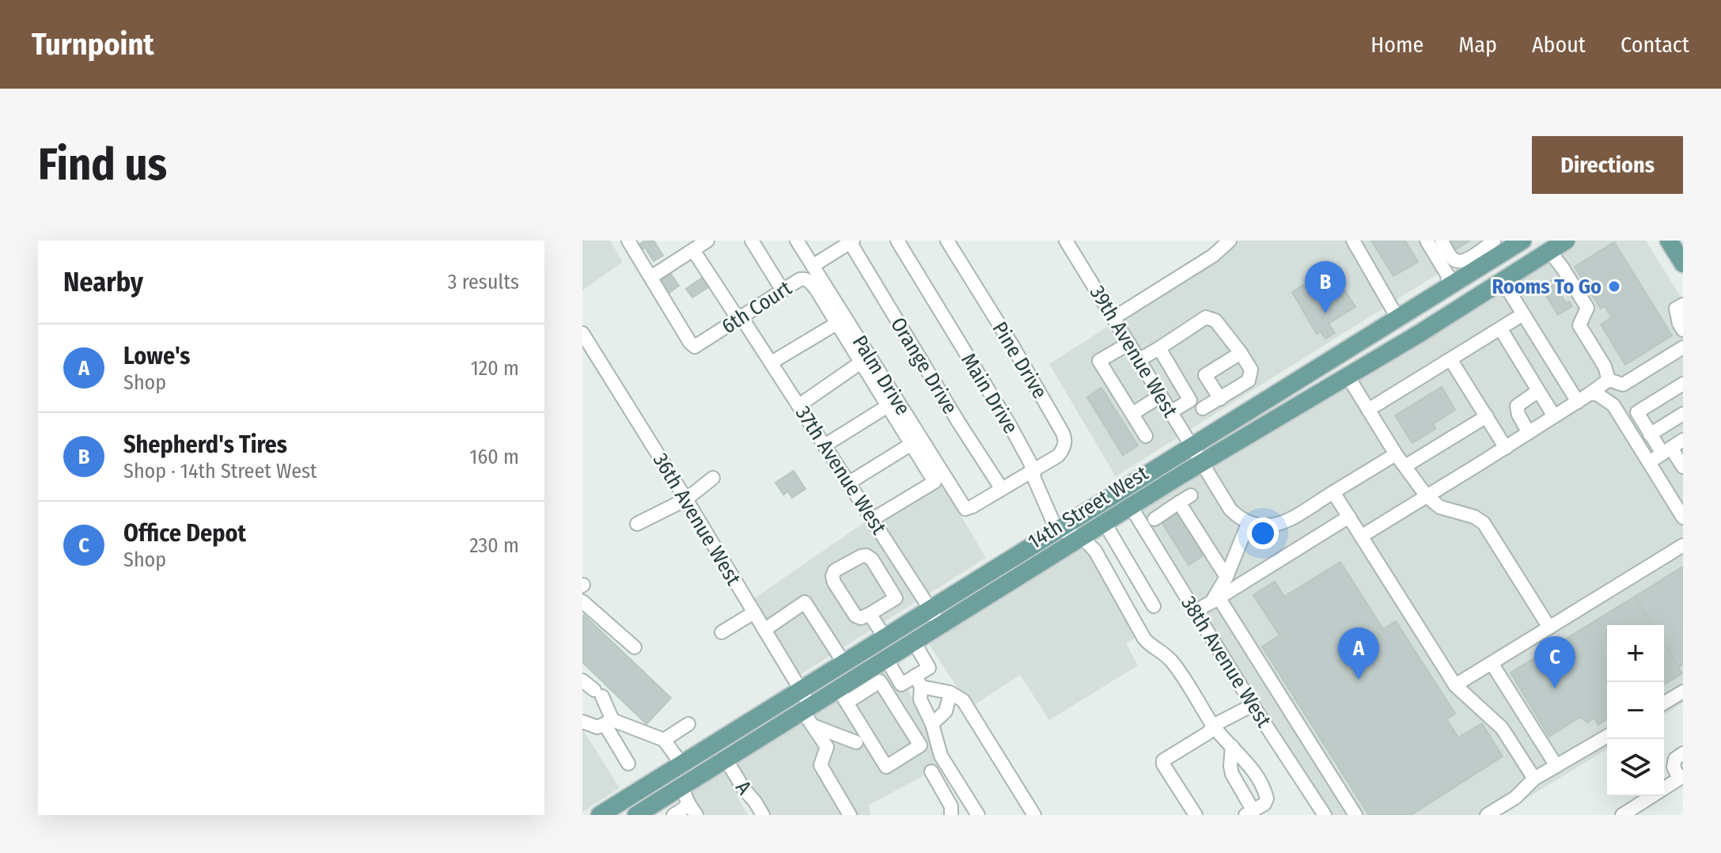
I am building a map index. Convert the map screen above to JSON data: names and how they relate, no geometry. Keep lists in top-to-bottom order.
{
  "streets": {
    "main road": ["14th Street West"],
    "street": [
      "6th Court",
      "39th Avenue West",
      "Pine Drive",
      "Orange Drive",
      "Palm Drive",
      "Main Drive",
      "37th Avenue West",
      "36th Avenue West",
      "38th Avenue West",
      "A"
    ]
  },
  "crossings": [
    ["6th Court", "37th Avenue West"],
    ["39th Avenue West", "14th Street West"],
    ["Pine Drive", "Orange Drive"],
    ["Pine Drive", "Palm Drive"],
    ["Pine Drive", "Main Drive"],
    ["Main Drive", "14th Street West"],
    ["37th Avenue West", "14th Street West"],
    ["14th Street West", "36th Avenue West"],
    ["14th Street West", "38th Avenue West"],
    ["14th Street West", "A"]
  ],
  "places": ["Rooms To Go"],
  "page": {
    "header": "Turnpoint",
    "nav": [
      "Home",
      "Map",
      "About",
      "Contact"
    ],
    "buttons": "Directions",
    "title": "Find us",
    "heading": ["Nearby", "3 results"],
    "pins": ["B", "A", "C"],
    "list": [
      {
        "mark": "A",
        "name": "Lowe's",
        "note": "Shop",
        "value": "120 m"
      },
      {
        "mark": "B",
        "name": "Shepherd's Tires",
        "note": "Shop · 14th Street West",
        "value": "160 m"
      },
      {
        "mark": "C",
        "name": "Office Depot",
        "note": "Shop",
        "value": "230 m"
      }
    ],
    "map_buttons": ["+", "−"]
  }
}
